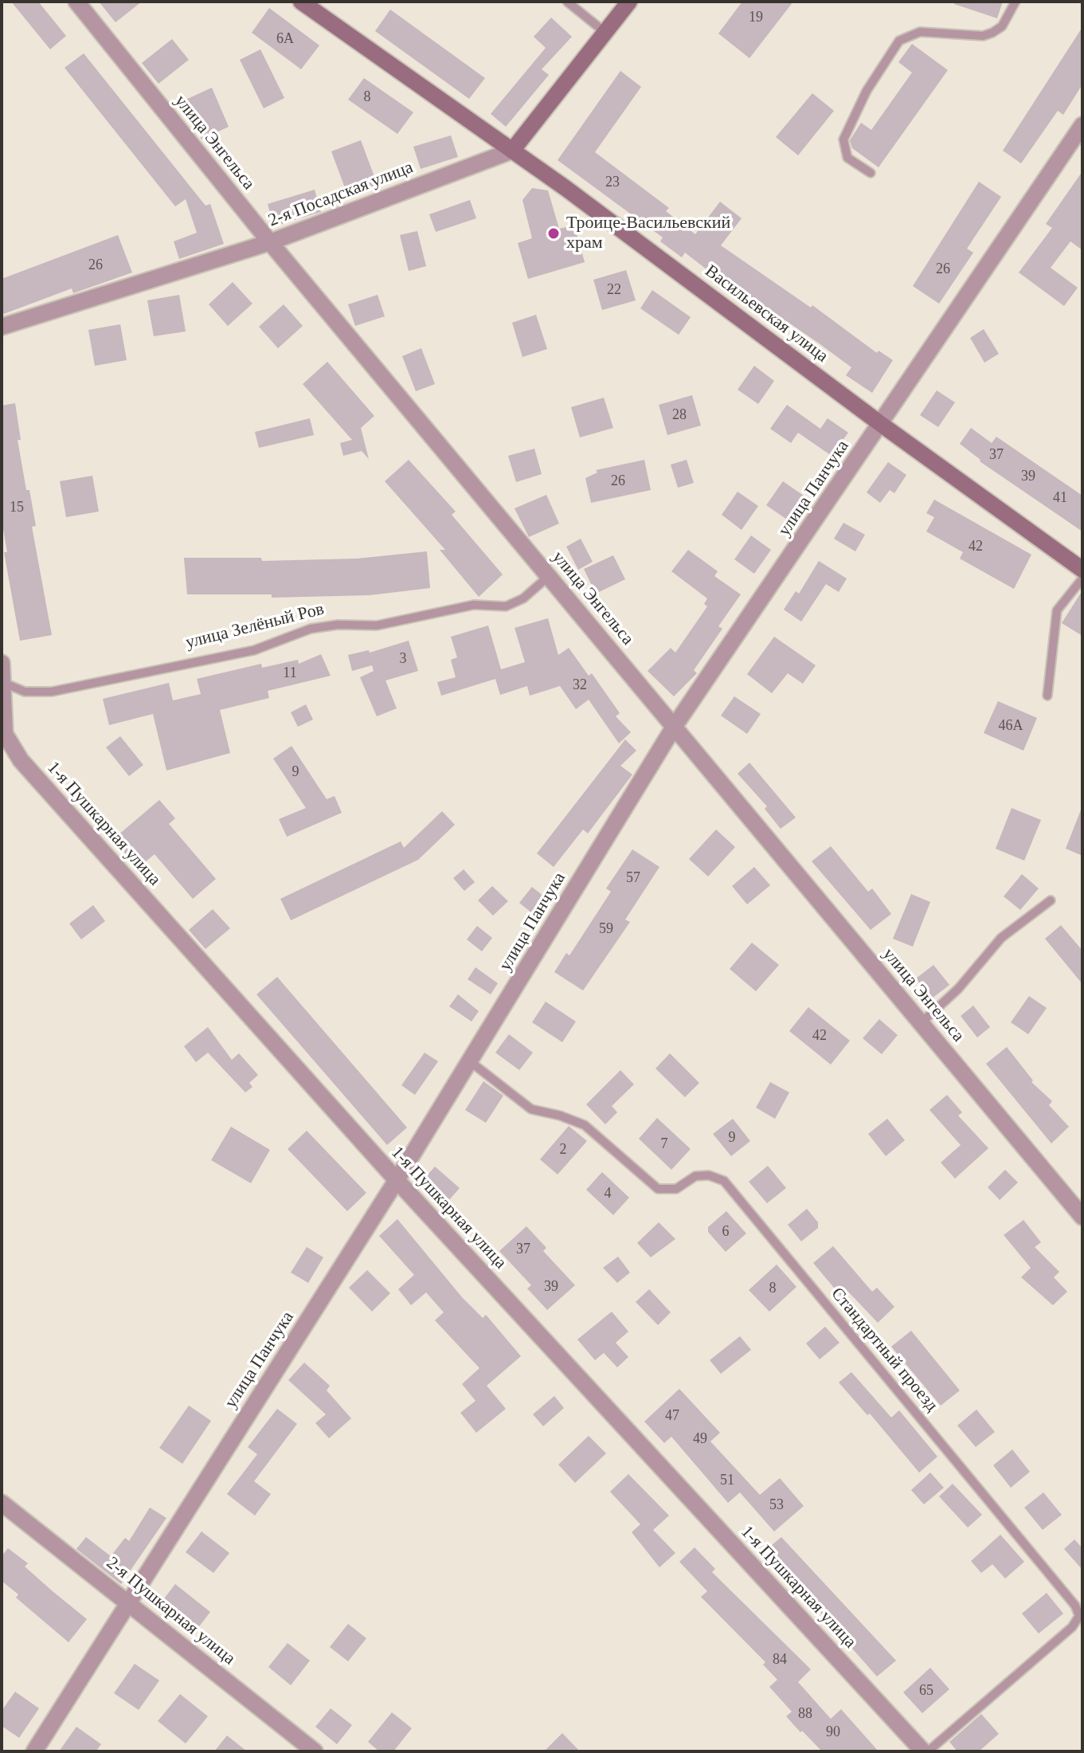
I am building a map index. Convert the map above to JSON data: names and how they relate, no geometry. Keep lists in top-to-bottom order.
{
  "streets": {
    "main road": ["Васильевская улица"],
    "street": [
      "улица Энгельса",
      "2-я Посадская улица",
      "улица Панчука",
      "1-я Пушкарная улица",
      "2-я Пушкарная улица"
    ],
    "lane": ["улица Зелёный Ров", "Стандартный проезд"]
  },
  "crossings": [
    ["улица Энгельса", "2-я Посадская улица"],
    ["улица Энгельса", "улица Панчука"],
    ["улица Энгельса", "улица Зелёный Ров"],
    ["2-я Посадская улица", "Васильевская улица"],
    ["Васильевская улица", "улица Панчука"],
    ["улица Панчука", "1-я Пушкарная улица"],
    ["улица Панчука", "Стандартный проезд"],
    ["улица Панчука", "2-я Пушкарная улица"],
    ["улица Зелёный Ров", "1-я Пушкарная улица"],
    ["1-я Пушкарная улица", "Стандартный проезд"]
  ],
  "places": ["Троице-Васильевский храм"],
  "house_numbers": [
    "19",
    "6А",
    "8",
    "23",
    "26",
    "26",
    "22",
    "28",
    "37",
    "39",
    "26",
    "41",
    "15",
    "42",
    "3",
    "11",
    "32",
    "46А",
    "9",
    "57",
    "59",
    "42",
    "9",
    "7",
    "2",
    "4",
    "6",
    "37",
    "39",
    "8",
    "47",
    "49",
    "51",
    "53",
    "84",
    "65",
    "88",
    "90"
  ]
}
